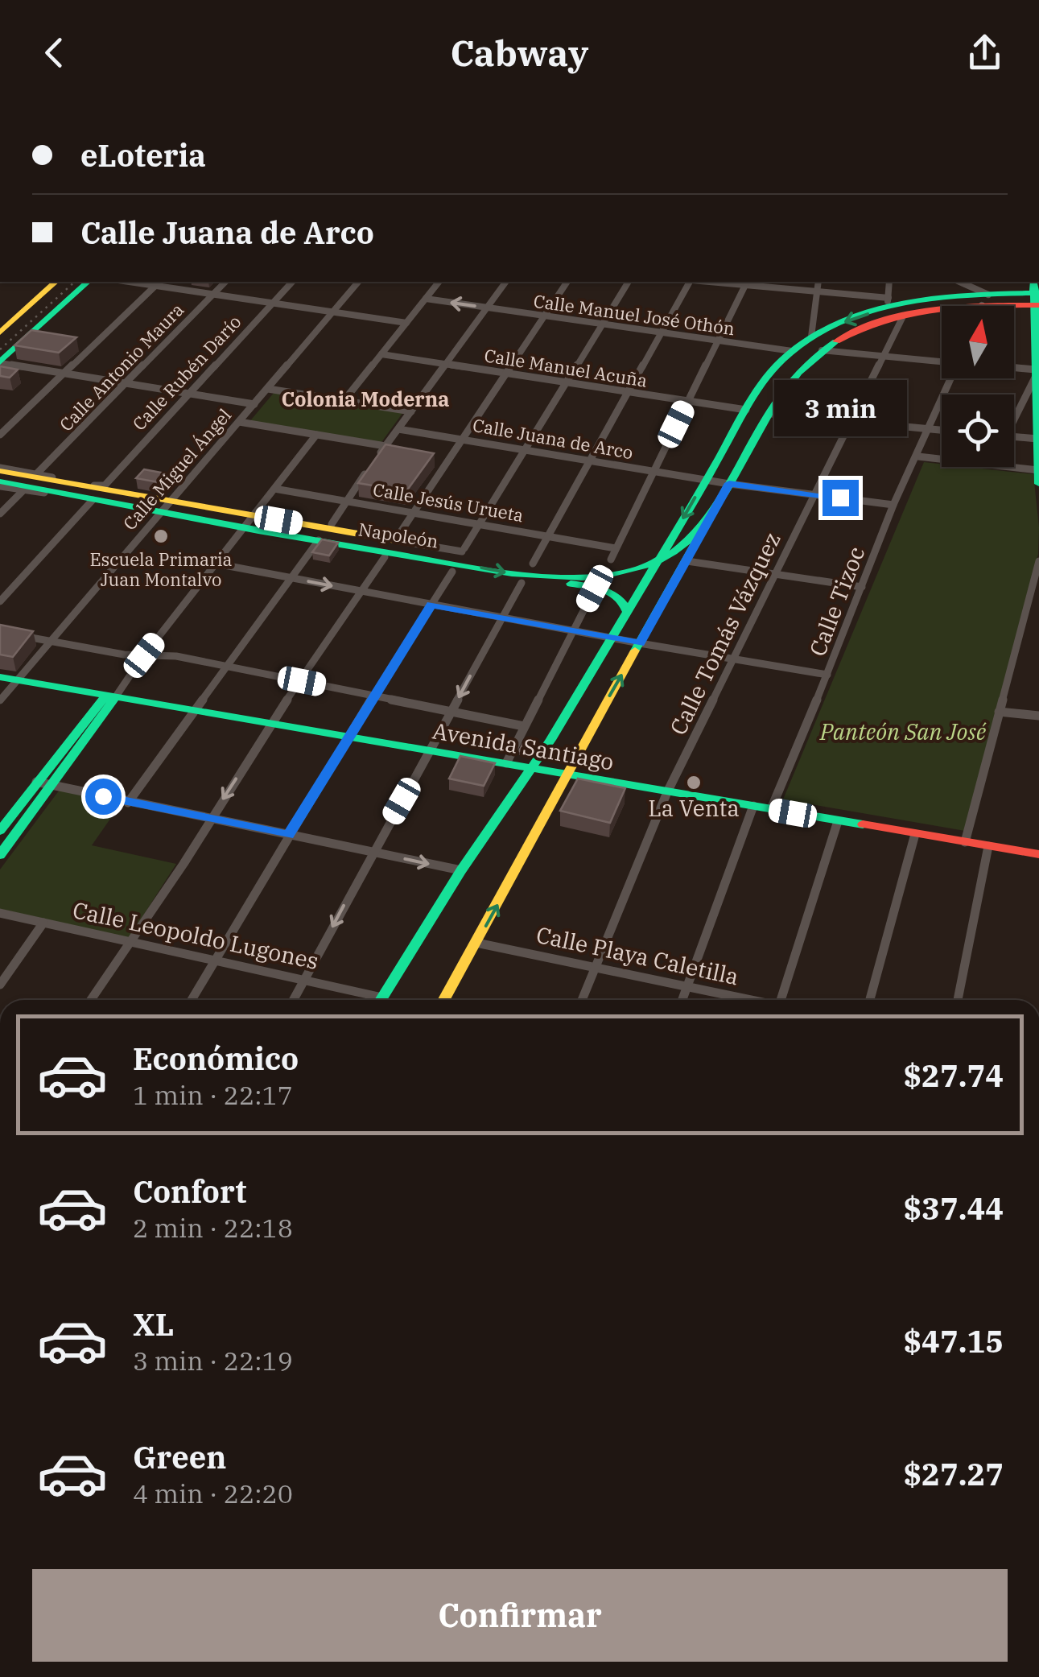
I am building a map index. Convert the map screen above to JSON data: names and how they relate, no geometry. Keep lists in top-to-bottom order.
{
  "streets": {
    "main road": ["Napoleón", "Avenida Santiago"],
    "street": [
      "Calle Manuel José Othón",
      "Calle Antonio Maura",
      "Calle Manuel Acuña",
      "Calle Rubén Darío",
      "Calle Juana de Arco",
      "Calle Miguel Ángel",
      "Calle Jesús Urueta",
      "Calle Tizoc",
      "Calle Tomás Vázquez",
      "Calle Leopoldo Lugones",
      "Calle Playa Caletilla"
    ]
  },
  "crossings": [
    ["Calle Antonio Maura", "Napoleón"],
    ["Calle Rubén Darío", "Napoleón"],
    ["Calle Juana de Arco", "Calle Tizoc"],
    ["Calle Juana de Arco", "Calle Tomás Vázquez"],
    ["Calle Miguel Ángel", "Napoleón"],
    ["Calle Miguel Ángel", "Avenida Santiago"],
    ["Calle Jesús Urueta", "Napoleón"],
    ["Calle Tizoc", "Avenida Santiago"],
    ["Calle Tomás Vázquez", "Avenida Santiago"],
    ["Calle Tomás Vázquez", "Calle Playa Caletilla"]
  ],
  "districts": ["Colonia Moderna"],
  "parks": ["Panteón San José"],
  "places": ["Escuela Primaria Juan Montalvo", "La Venta"],
  "north": "top",
  "page": {
    "header": "Cabway",
    "banner": ["eLoteria", "Calle Juana de Arco"],
    "bubble": "3 min",
    "list": [
      {
        "name": "Económico",
        "note": "1 min · 22:17",
        "value": "$27.74"
      },
      {
        "name": "Confort",
        "note": "2 min · 22:18",
        "value": "$37.44"
      },
      {
        "name": "XL",
        "note": "3 min · 22:19",
        "value": "$47.15"
      },
      {
        "name": "Green",
        "note": "4 min · 22:20",
        "value": "$27.27"
      }
    ],
    "buttons": "Confirmar"
  }
}
